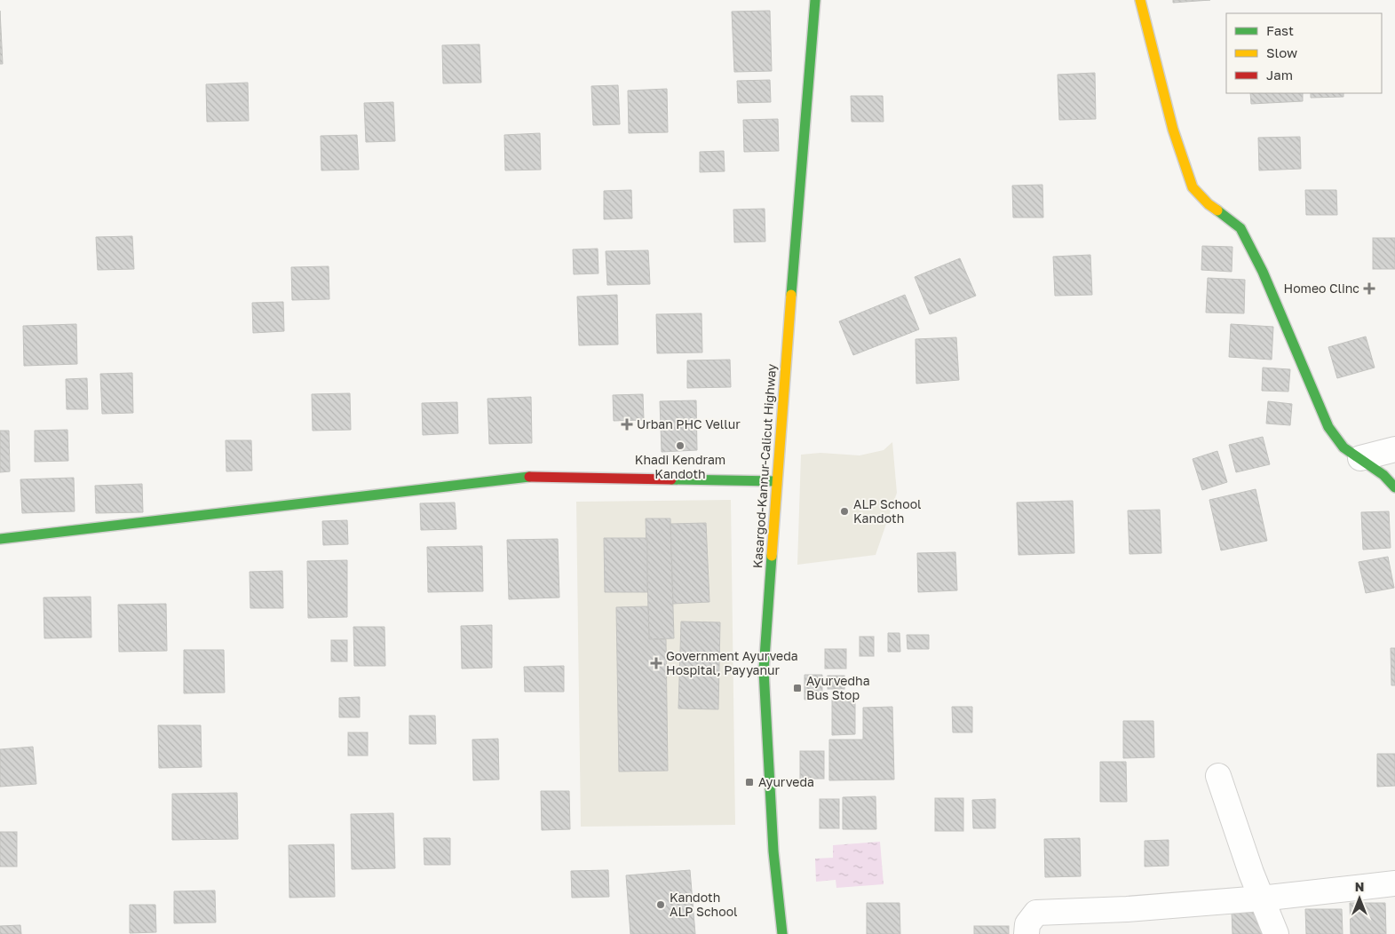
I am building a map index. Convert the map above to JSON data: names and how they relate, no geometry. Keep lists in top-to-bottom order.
{
  "streets": {
    "main road": ["Kasargod-Kannur-Calicut Highway"]
  },
  "places": {
    "health": ["Homeo Clinc", "Urban PHC Vellur", "Government Ayurveda Hospital, Payyanur"],
    "other": ["Khadi Kendram Kandoth", "ALP School Kandoth", "Kandoth ALP School"],
    "transit": ["Ayurvedha Bus Stop", "Ayurveda"]
  },
  "legend": ["Fast", "Slow", "Jam"],
  "north": "top"
}
